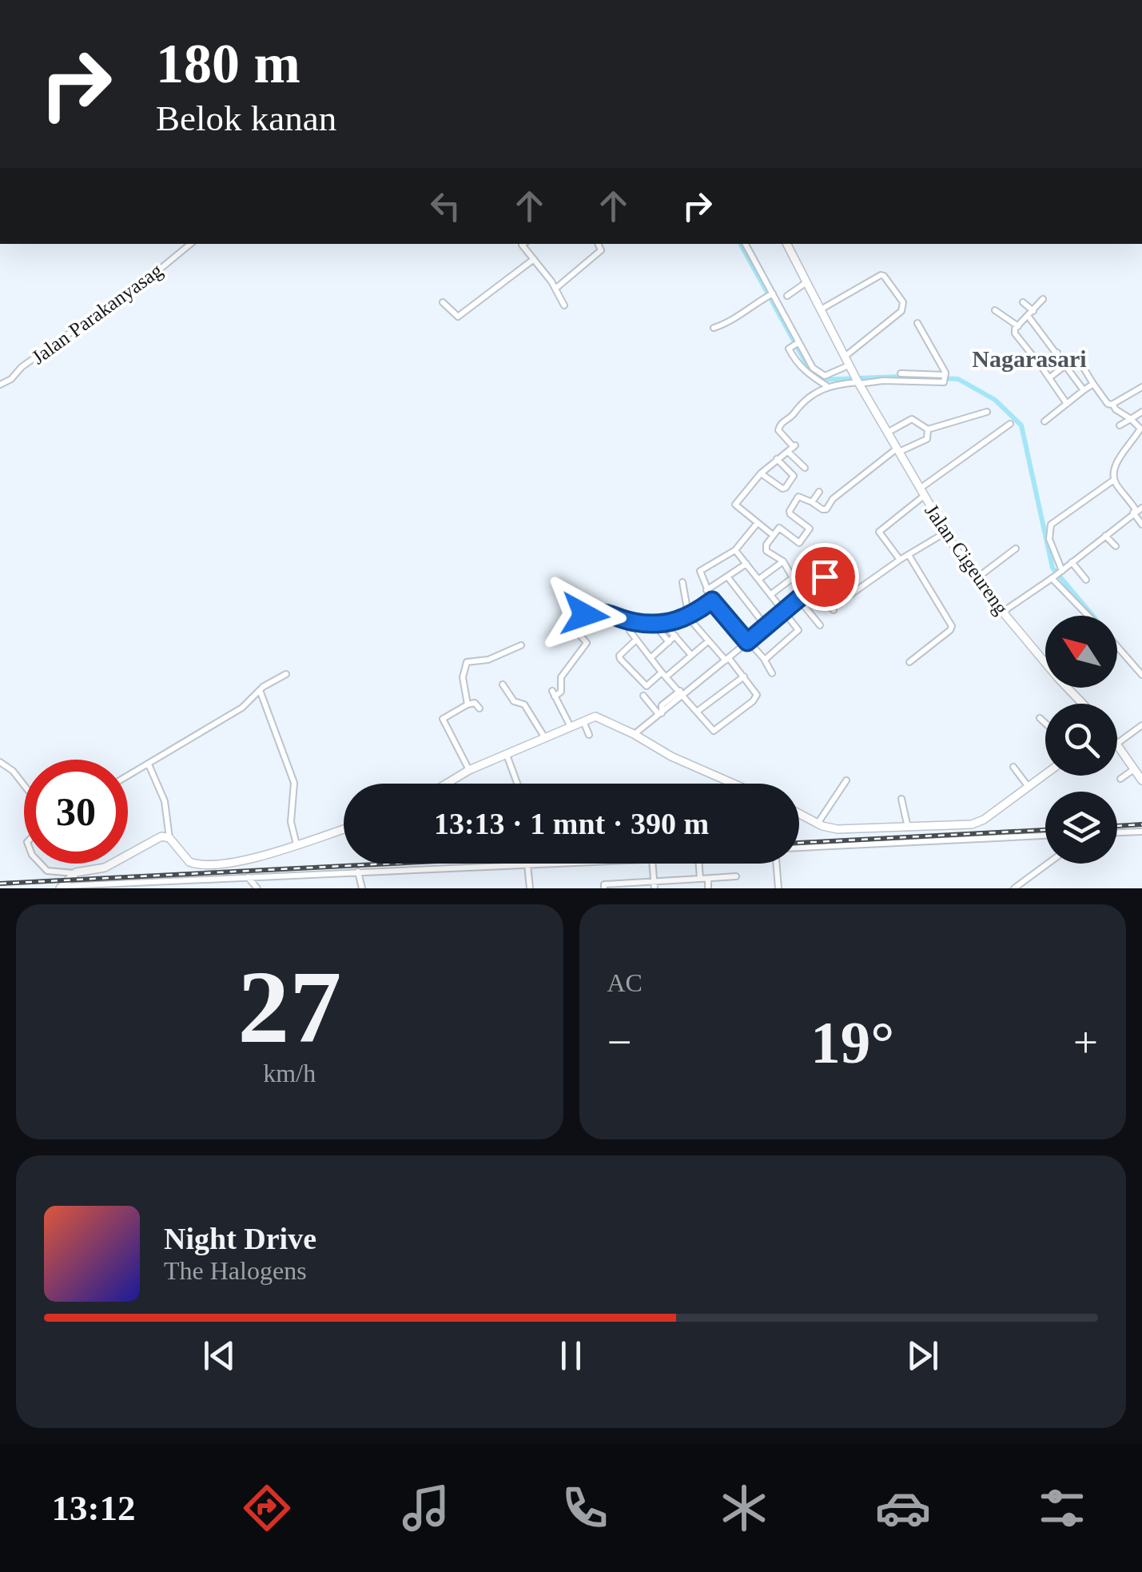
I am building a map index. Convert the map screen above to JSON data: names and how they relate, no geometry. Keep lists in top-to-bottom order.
{
  "streets": {
    "street": ["Jalan Parakanyasag", "Jalan Cigeureng"]
  },
  "districts": ["Nagarasari"],
  "north": "top left",
  "page": {
    "turn": ["180 m", "Belok kanan"],
    "limit": "30",
    "trip": "13:13 · 1 mnt · 390 m",
    "tile": [
      ["27", "km/h"],
      "AC"
    ],
    "heat": ["−", "19°", "+"],
    "song": ["Night Drive", "The Halogens"],
    "tabs": "13:12"
  }
}
